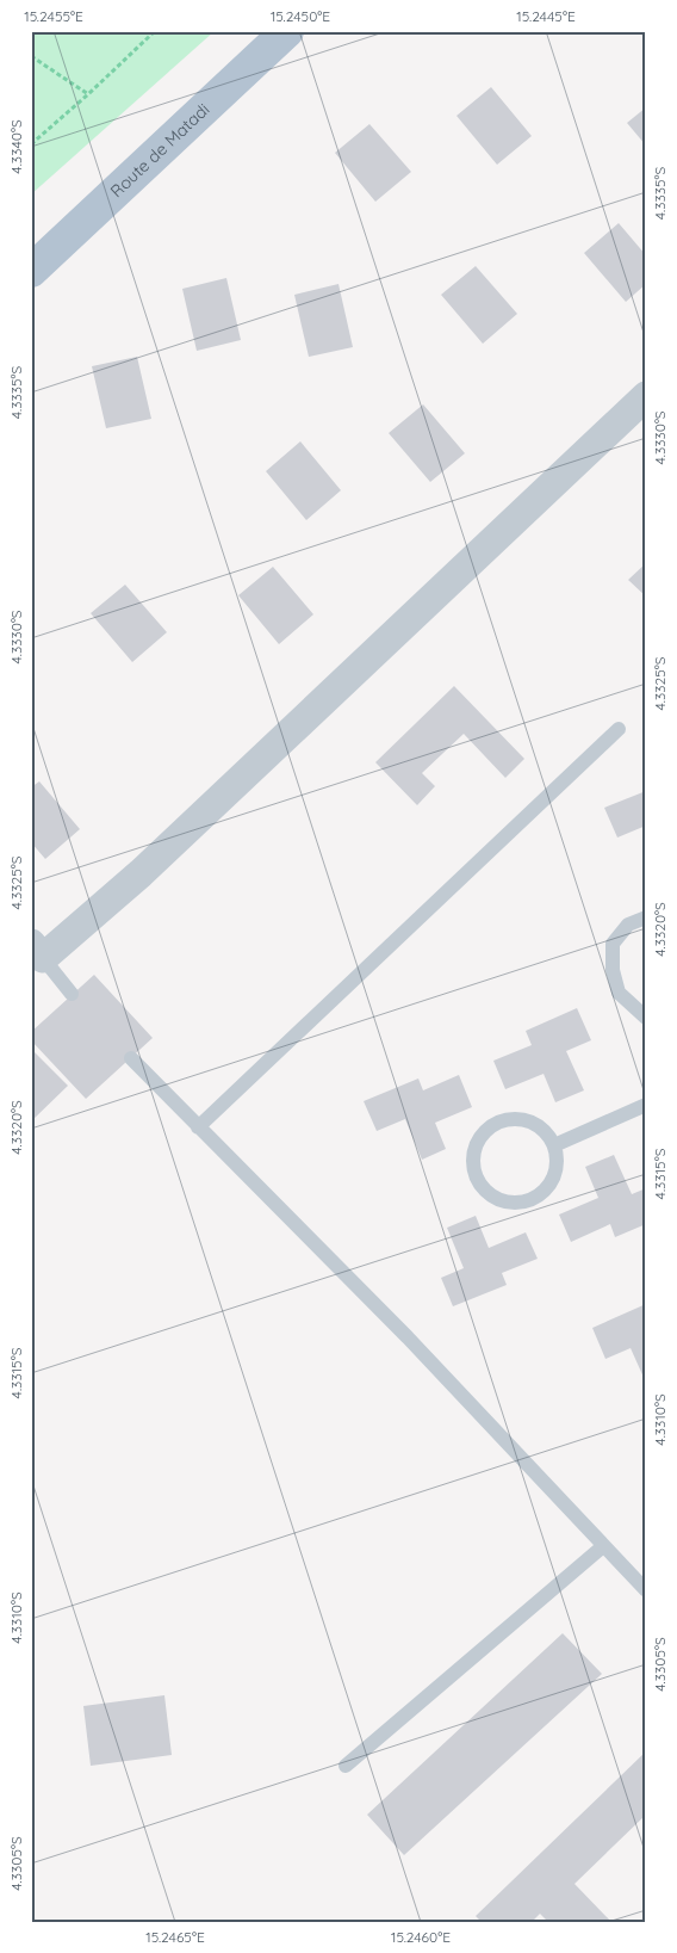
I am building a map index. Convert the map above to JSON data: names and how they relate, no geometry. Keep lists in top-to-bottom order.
{
  "streets": {
    "main road": ["Route de Matadi"]
  },
  "coordinates": [
    "15.2455°E",
    "15.2450°E",
    "15.2445°E",
    "4.3340°S",
    "4.3335°S",
    "4.3330°S",
    "4.3325°S",
    "4.3320°S",
    "4.3315°S",
    "4.3310°S",
    "4.3305°S",
    "15.2465°E",
    "15.2460°E"
  ]
}
